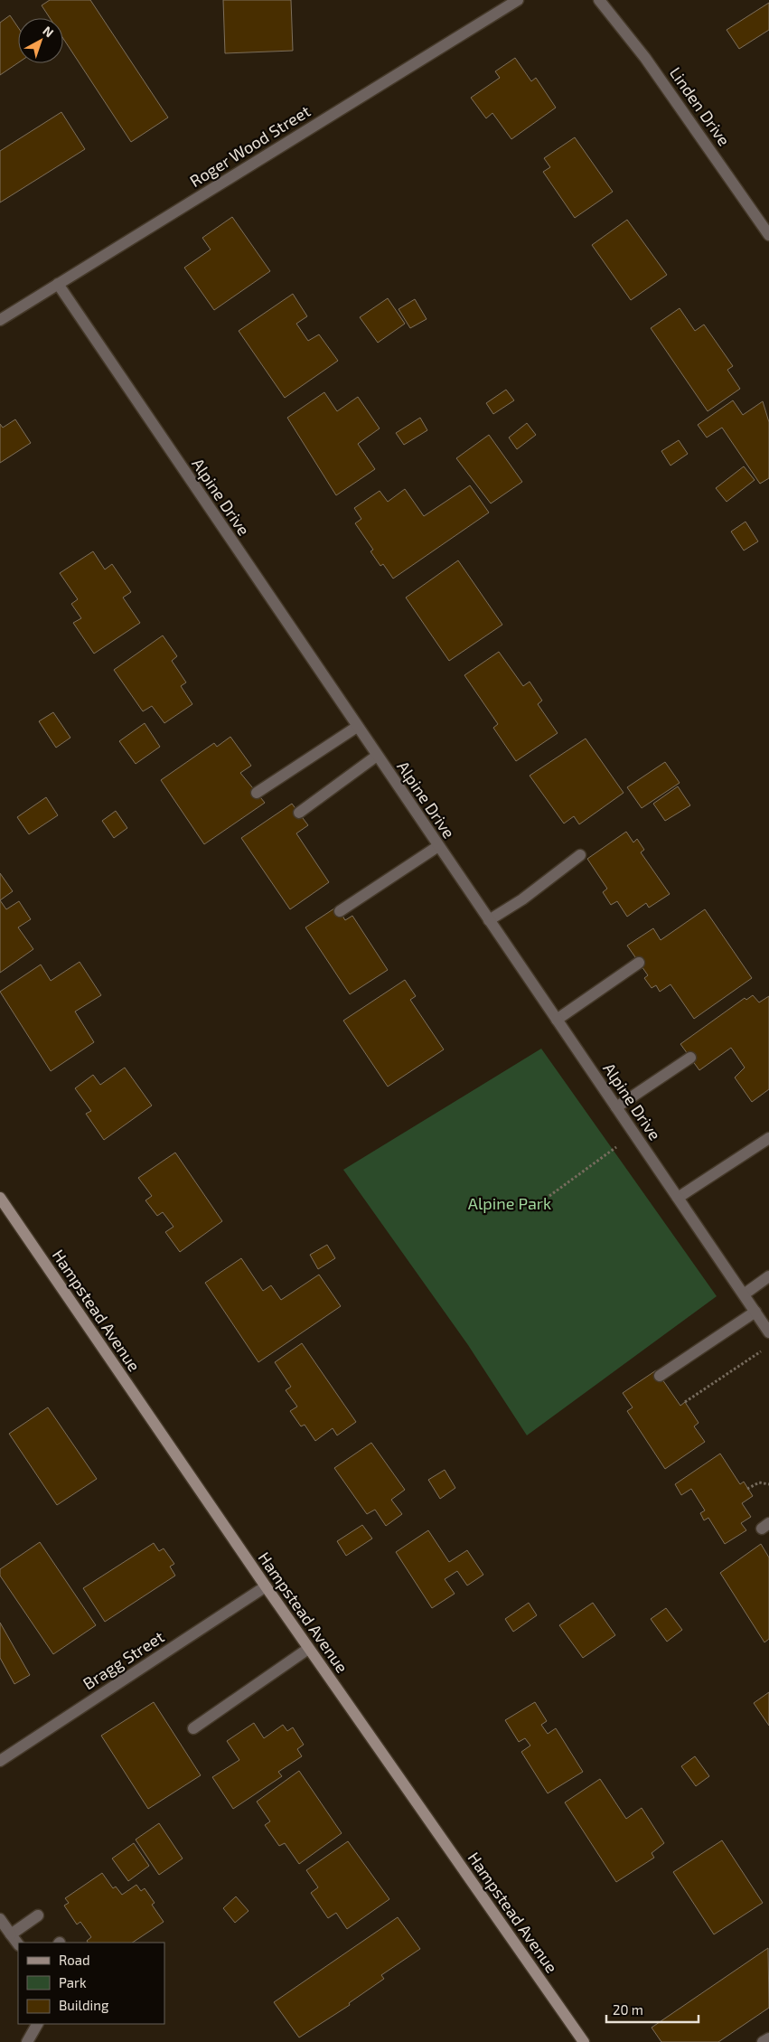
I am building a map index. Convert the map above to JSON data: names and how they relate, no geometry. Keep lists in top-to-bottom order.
{
  "streets": {
    "street": [
      "Linden Drive",
      "Roger Wood Street",
      "Alpine Drive",
      "Hampstead Avenue",
      "Bragg Street"
    ]
  },
  "crossings": [
    ["Roger Wood Street", "Alpine Drive"],
    ["Hampstead Avenue", "Bragg Street"]
  ],
  "parks": ["Alpine Park"],
  "legend": ["Road", "Park", "Building"],
  "scale_bar": "20 m",
  "north": "top right"
}
